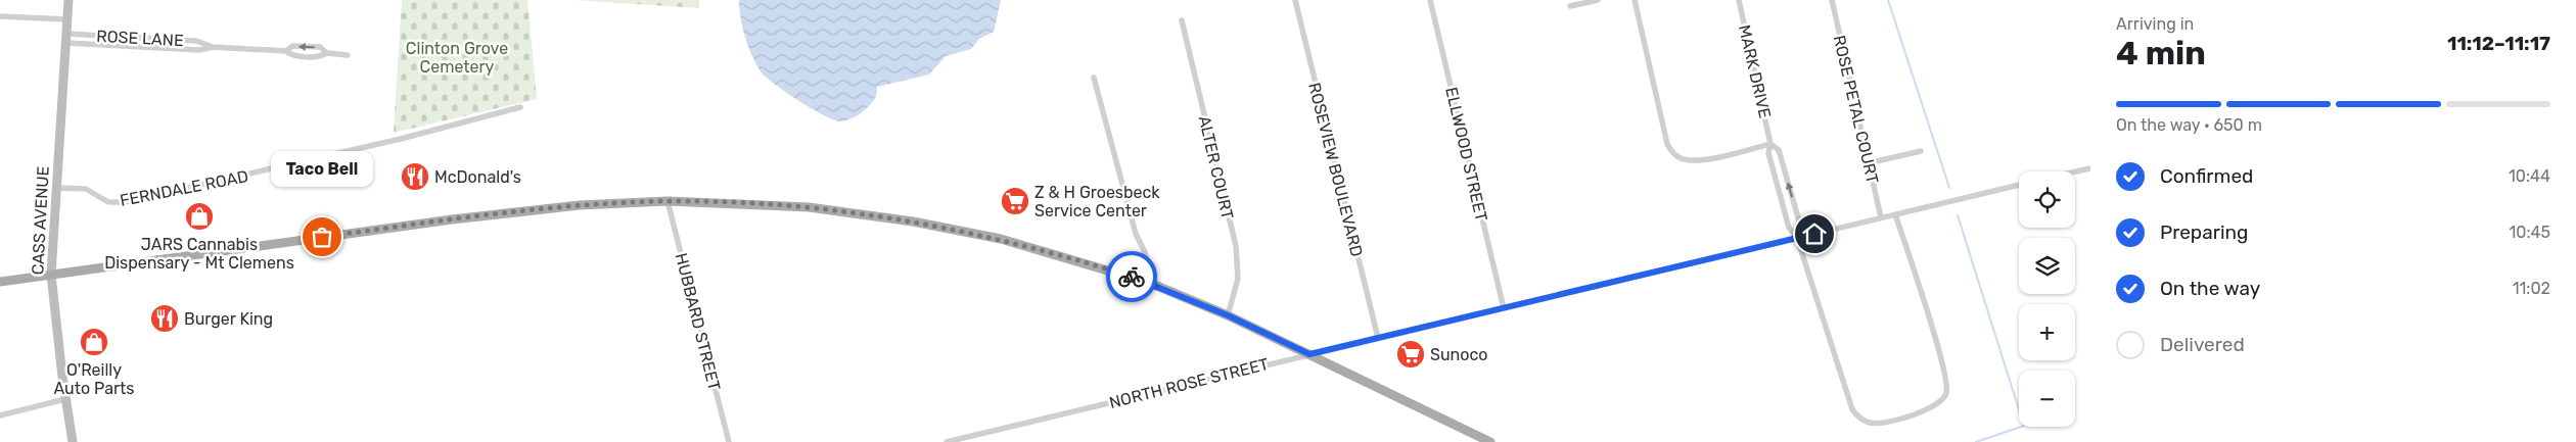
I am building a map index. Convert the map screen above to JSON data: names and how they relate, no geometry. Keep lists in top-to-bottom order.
{
  "streets": {
    "main road": ["CASS AVENUE"],
    "street": [
      "ROSE LANE",
      "MARK DRIVE",
      "ROSE PETAL COURT",
      "ELLWOOD STREET",
      "ALTER COURT",
      "ROSEVIEW BOULEVARD",
      "FERNDALE ROAD",
      "HUBBARD STREET",
      "NORTH ROSE STREET"
    ]
  },
  "crossings": [
    ["ROSE LANE", "CASS AVENUE"],
    ["MARK DRIVE", "NORTH ROSE STREET"],
    ["ROSE PETAL COURT", "NORTH ROSE STREET"],
    ["ELLWOOD STREET", "NORTH ROSE STREET"],
    ["ROSEVIEW BOULEVARD", "NORTH ROSE STREET"],
    ["FERNDALE ROAD", "CASS AVENUE"]
  ],
  "parks": ["Clinton Grove Cemetery"],
  "places": {
    "restaurant": ["McDonald's", "Burger King"],
    "supermarket": ["Z & H Groesbeck Service Center", "Sunoco"],
    "shop": ["JARS Cannabis Dispensary - Mt Clemens", "O'Reilly Auto Parts"],
    "other": ["Taco Bell"]
  },
  "page": {
    "heading": ["4 min", "Arriving in", "11:12–11:17"],
    "bar": "On the way · 650 m",
    "list": [
      ["Confirmed", "10:44"],
      ["Preparing", "10:45"],
      ["On the way", "11:02"],
      "Delivered"
    ],
    "bubble": "Taco Bell",
    "map_buttons": ["+", "−"]
  }
}
